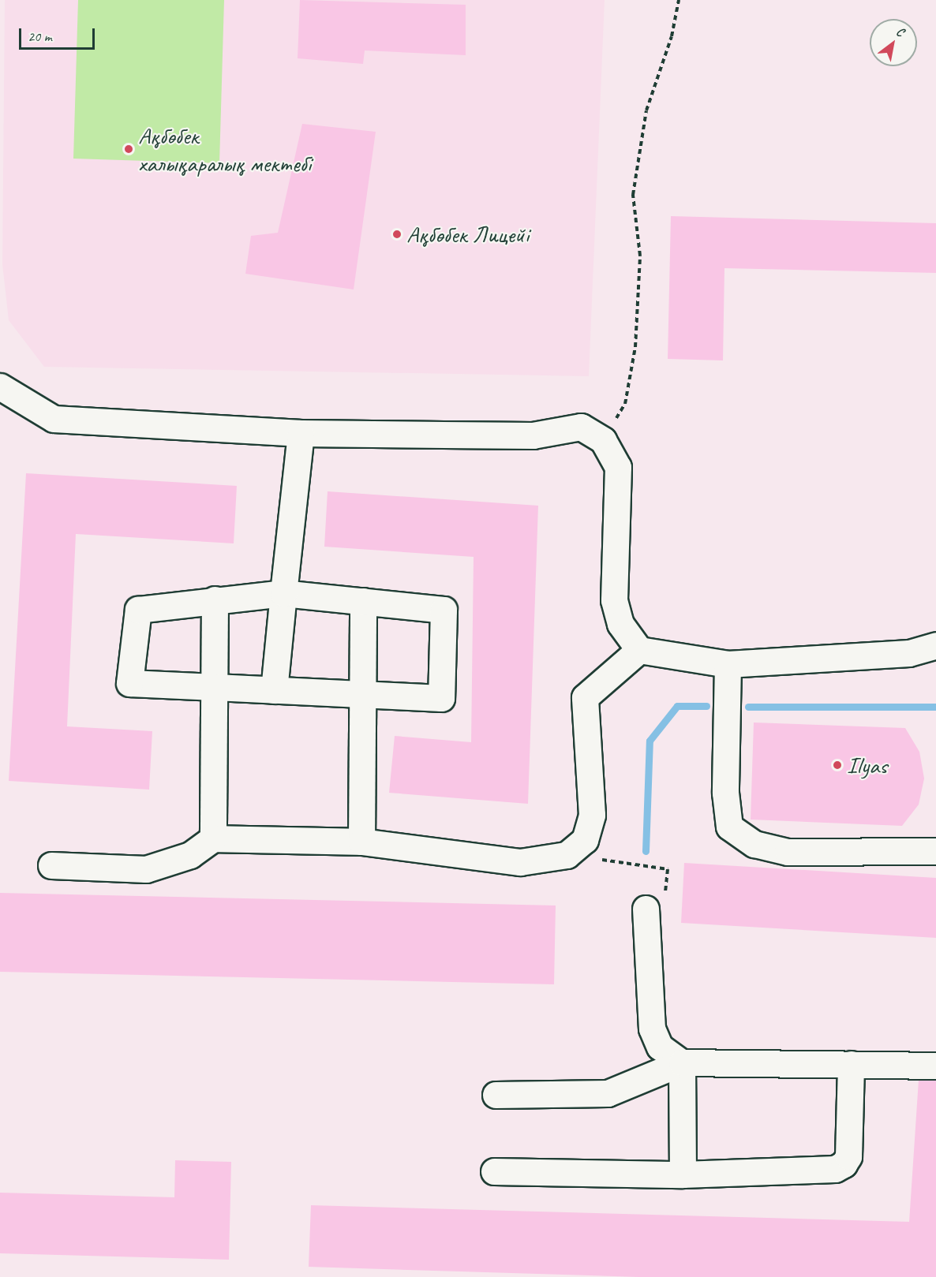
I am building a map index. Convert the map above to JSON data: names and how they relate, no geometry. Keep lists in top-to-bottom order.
{
  "places": ["Ақбөбек халықаралық мектебі", "Ақбөбек Лицейі", "Ilyas"],
  "scale_bar": "20 m",
  "north": "top right"
}
